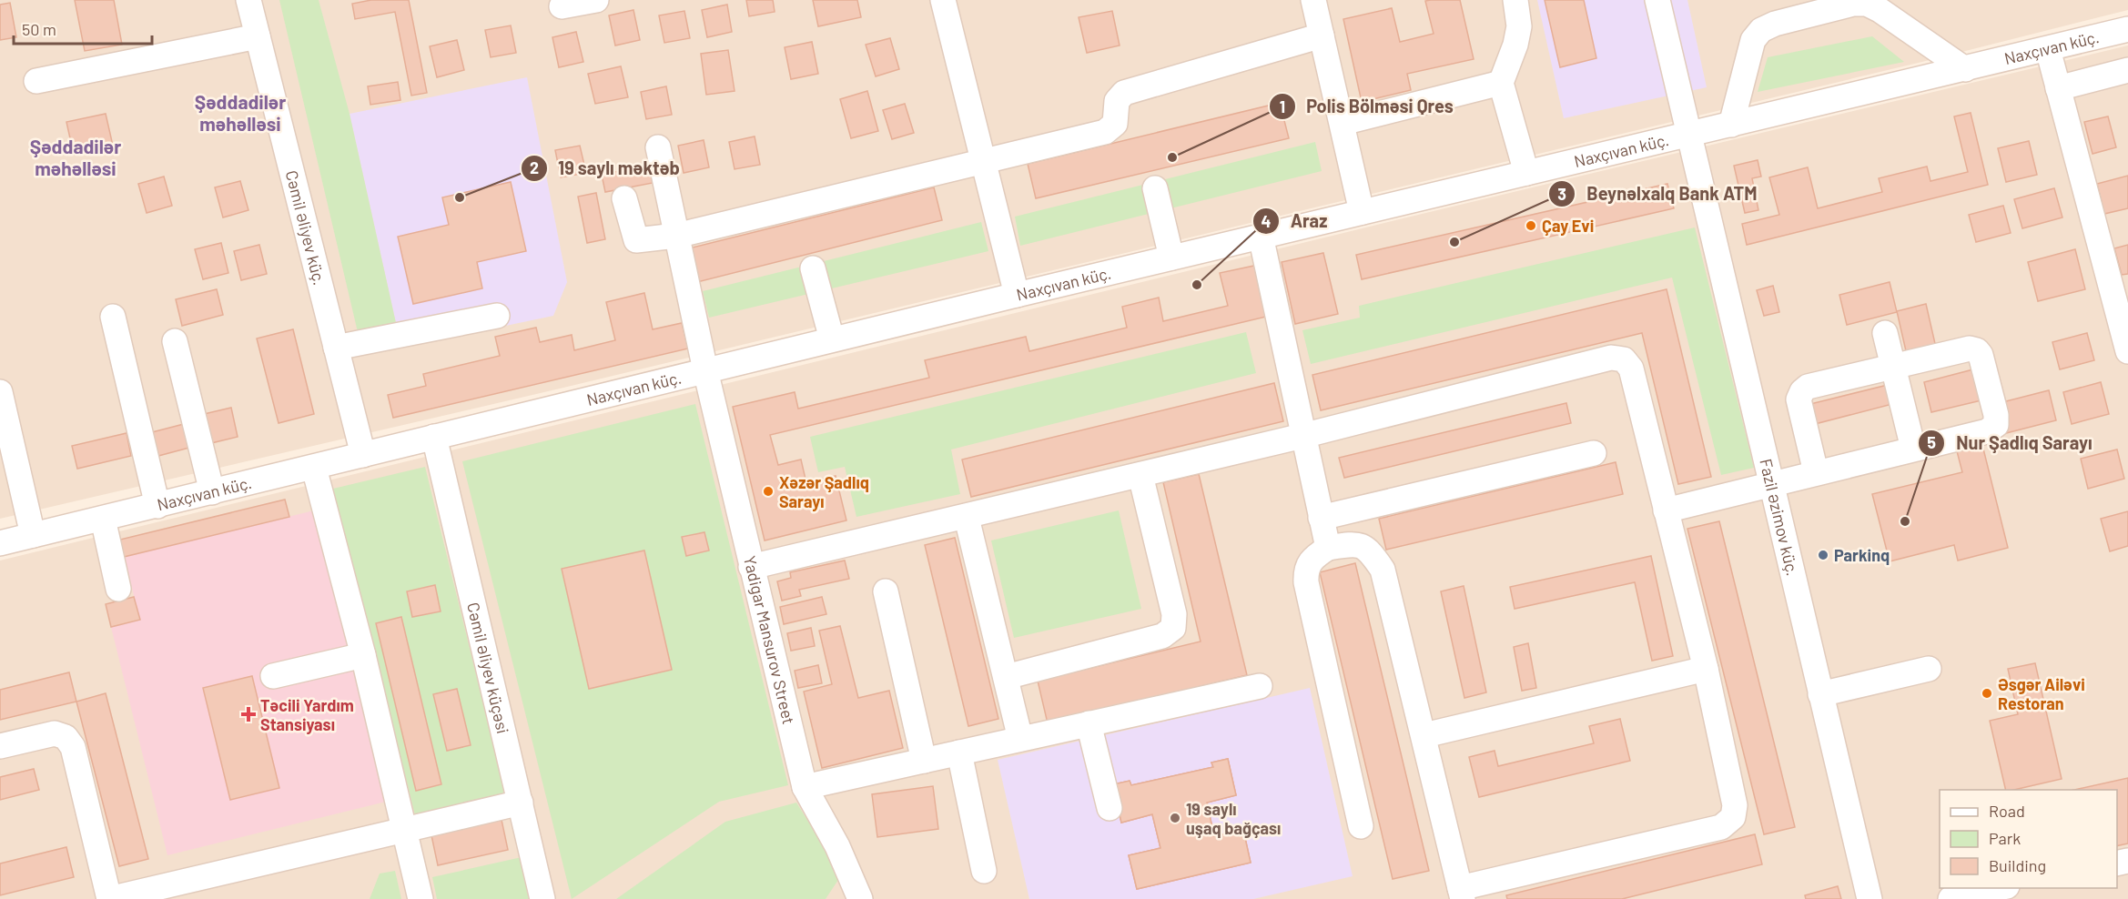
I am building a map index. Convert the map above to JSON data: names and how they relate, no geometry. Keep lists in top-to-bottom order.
{
  "streets": {
    "street": [
      "Naxçıvan küç.",
      "Cəmil Əliyev küç.",
      "Fazil Əzimov küç.",
      "Yadigar Mansurov Street",
      "Cəmil Əliyev küçəsi"
    ]
  },
  "crossings": [
    ["Naxçıvan küç.", "Cəmil Əliyev küç."],
    ["Naxçıvan küç.", "Fazil Əzimov küç."],
    ["Naxçıvan küç.", "Yadigar Mansurov Street"],
    ["Naxçıvan küç.", "Cəmil Əliyev küçəsi"]
  ],
  "districts": ["Şəddadilər məhəlləsi", "Şəddadilər məhəlləsi"],
  "places": {
    "other": [
      "Polis Bölməsi Qres",
      "19 saylı məktəb",
      "Çay Evi",
      "Beynəlxalq Bank ATM",
      "Araz",
      "Xəzər Şadlıq Sarayı",
      "Nur Şadlıq Sarayı",
      "Parkinq",
      "Əsgər Ailəvi Restoran",
      "19 saylı uşaq bağçası"
    ],
    "health": ["Təcili Yardım Stansiyası"]
  },
  "legend": ["Road", "Park", "Building"],
  "scale_bar": "50 m"
}
